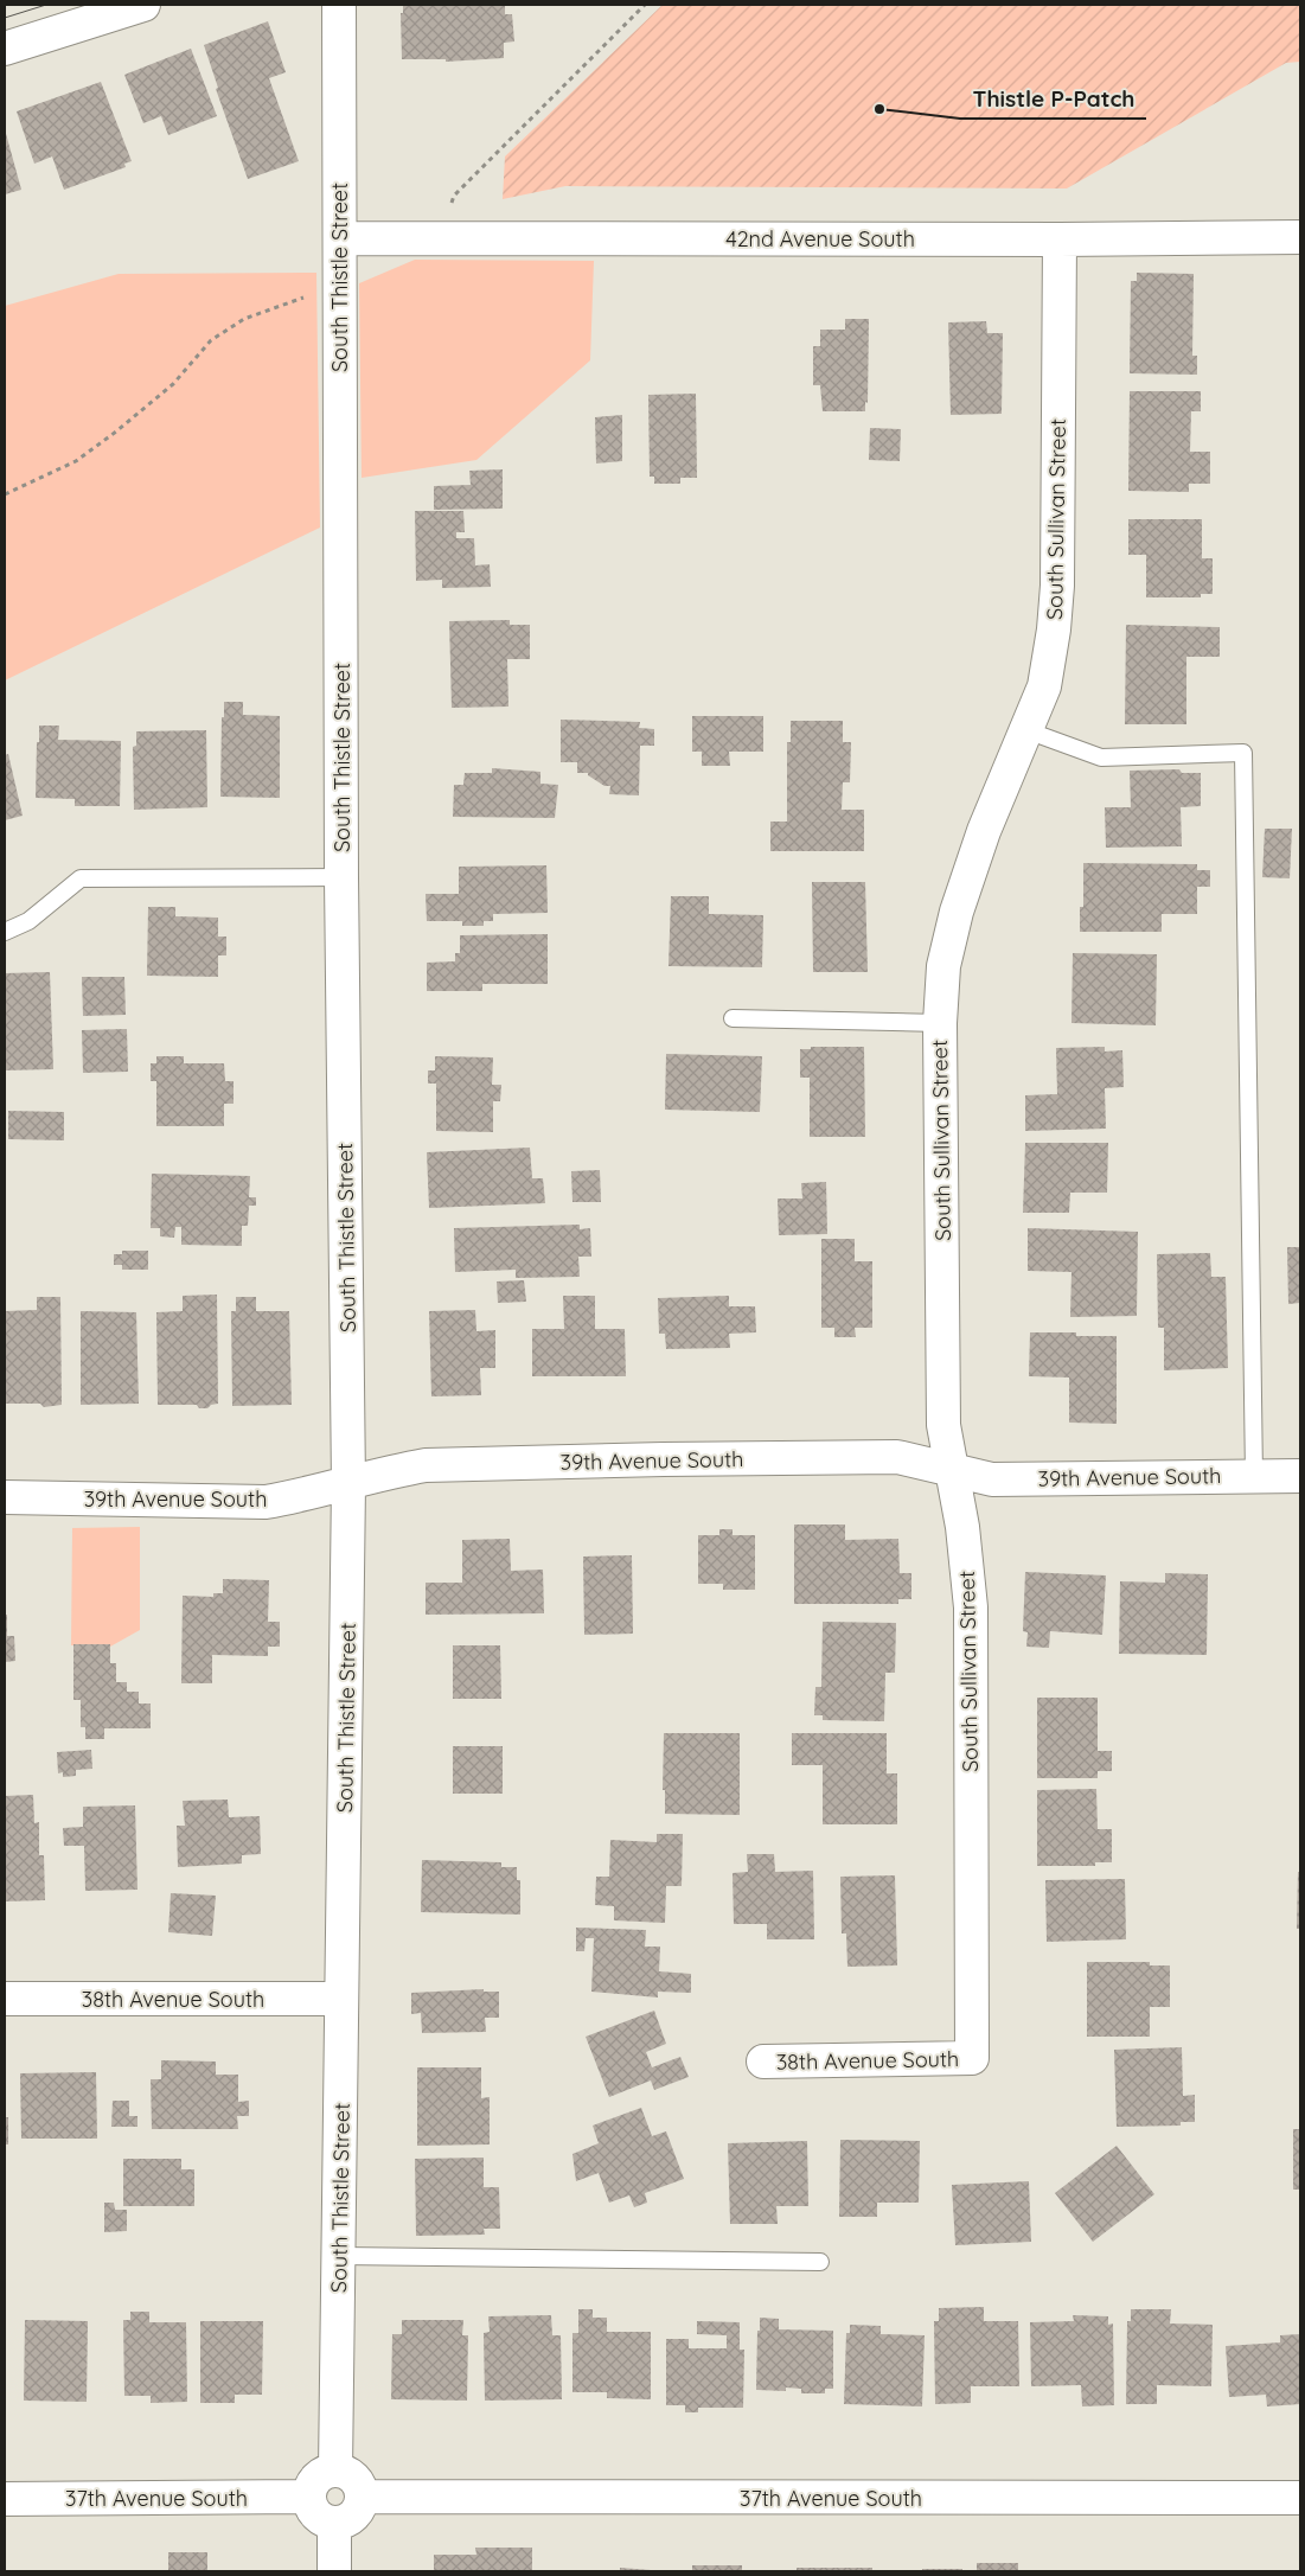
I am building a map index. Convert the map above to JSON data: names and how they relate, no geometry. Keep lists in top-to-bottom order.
{
  "streets": {
    "street": [
      "42nd Avenue South",
      "South Thistle Street",
      "South Sullivan Street",
      "39th Avenue South",
      "38th Avenue South",
      "37th Avenue South"
    ]
  },
  "crossings": [
    ["42nd Avenue South", "South Thistle Street"],
    ["42nd Avenue South", "South Sullivan Street"],
    ["South Thistle Street", "39th Avenue South"],
    ["South Thistle Street", "38th Avenue South"],
    ["South Thistle Street", "37th Avenue South"],
    ["South Sullivan Street", "39th Avenue South"],
    ["South Sullivan Street", "38th Avenue South"]
  ],
  "places": ["Thistle P-Patch"]
}
